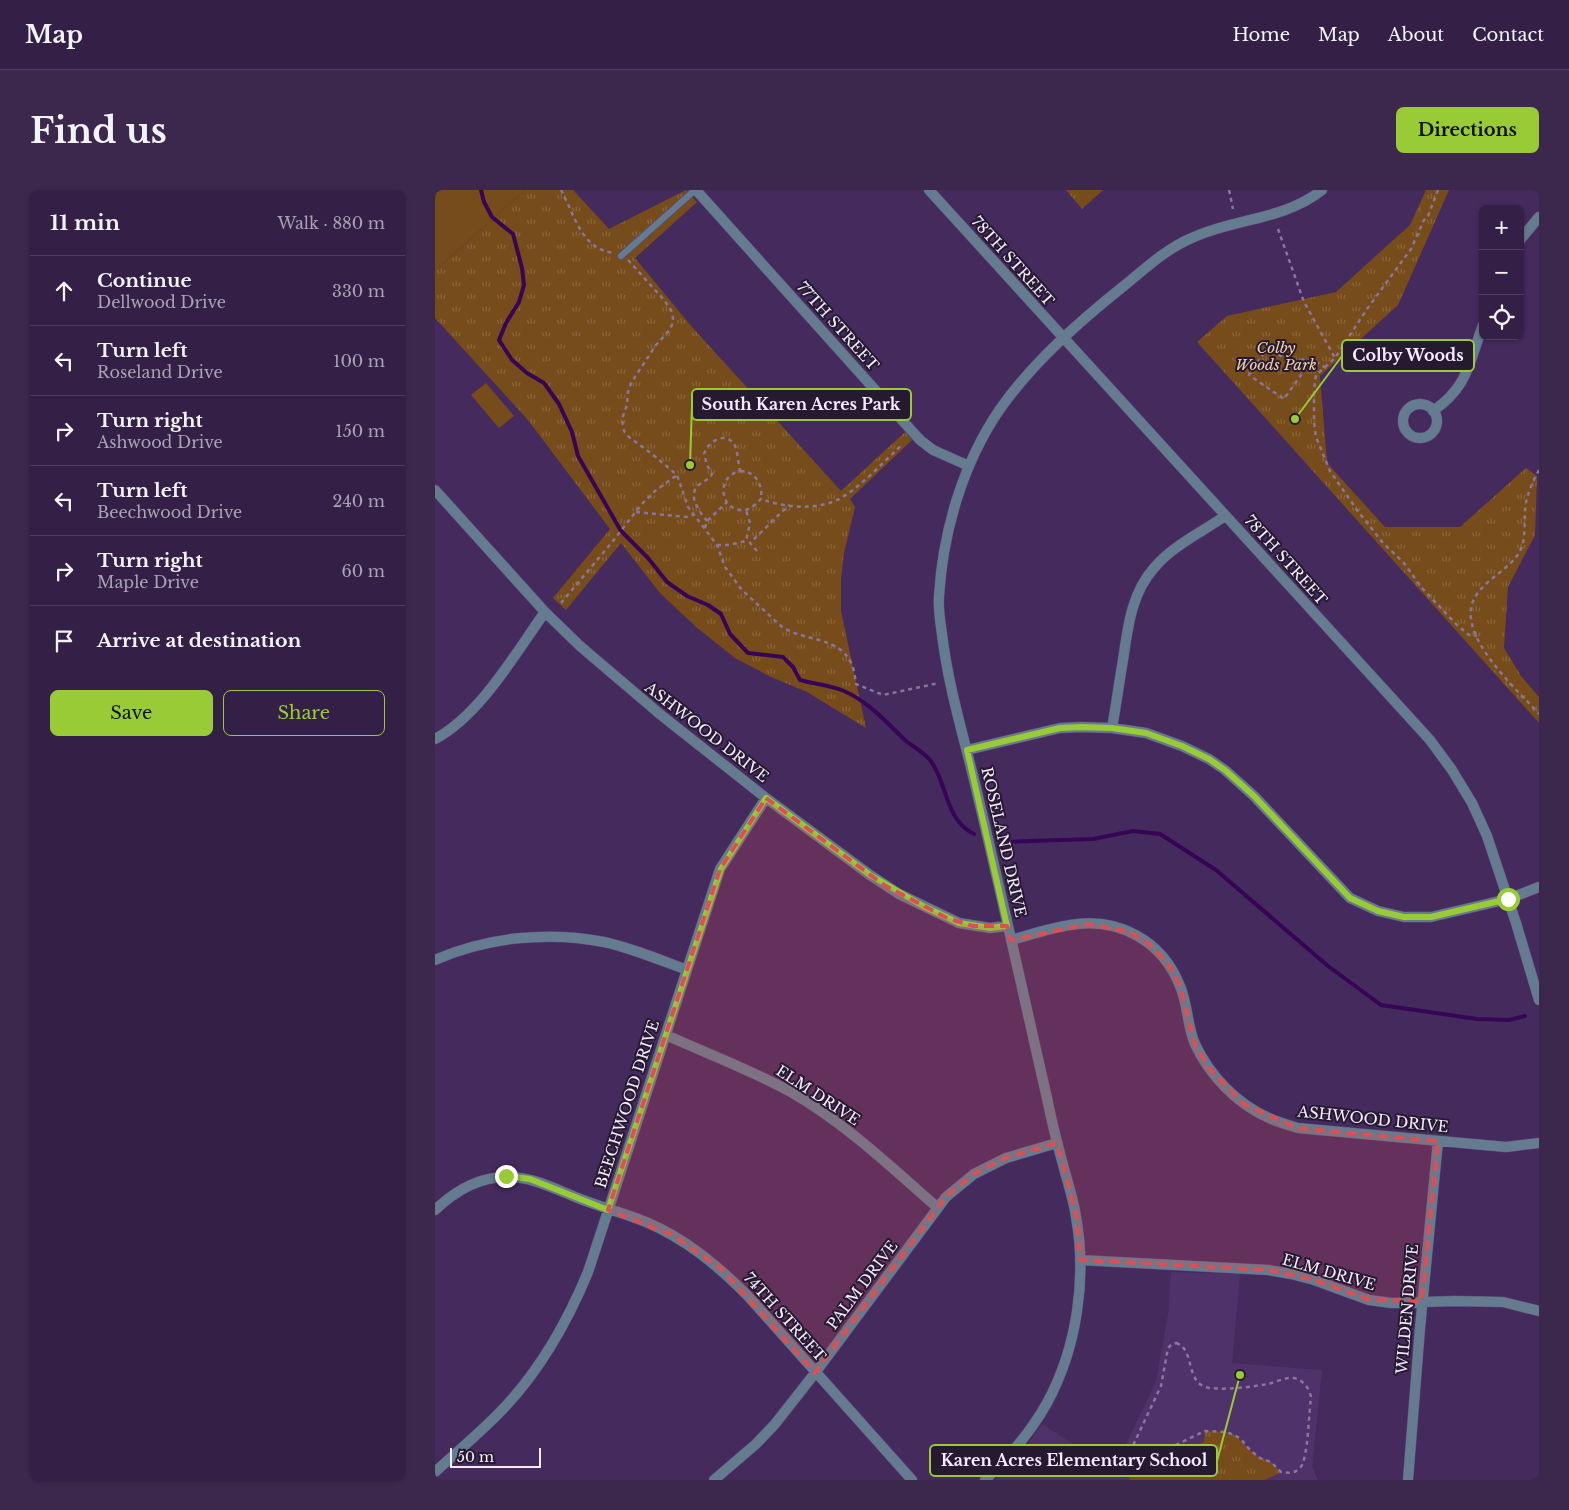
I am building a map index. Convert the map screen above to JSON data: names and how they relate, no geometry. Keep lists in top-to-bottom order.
{
  "streets": {
    "street": [
      "78TH STREET",
      "77TH STREET",
      "ASHWOOD DRIVE",
      "ROSELAND DRIVE",
      "ELM DRIVE",
      "BEECHWOOD DRIVE",
      "PALM DRIVE",
      "WILDEN DRIVE",
      "74TH STREET"
    ]
  },
  "crossings": [
    ["78TH STREET", "ROSELAND DRIVE"],
    ["77TH STREET", "ROSELAND DRIVE"],
    ["ASHWOOD DRIVE", "ROSELAND DRIVE"],
    ["ASHWOOD DRIVE", "BEECHWOOD DRIVE"],
    ["ASHWOOD DRIVE", "WILDEN DRIVE"],
    ["ROSELAND DRIVE", "ELM DRIVE"],
    ["ROSELAND DRIVE", "PALM DRIVE"],
    ["ELM DRIVE", "BEECHWOOD DRIVE"],
    ["ELM DRIVE", "PALM DRIVE"],
    ["ELM DRIVE", "WILDEN DRIVE"],
    ["BEECHWOOD DRIVE", "74TH STREET"],
    ["PALM DRIVE", "74TH STREET"]
  ],
  "parks": ["Colby Woods Park"],
  "places": ["Colby Woods", "South Karen Acres Park", "Karen Acres Elementary School"],
  "scale_bar": "50 m",
  "page": {
    "header": "Map",
    "nav": [
      "Home",
      "Map",
      "About",
      "Contact"
    ],
    "buttons": [
      "Directions",
      ["Save", "Share"]
    ],
    "title": "Find us",
    "heading": ["11 min", "Walk · 880 m"],
    "map_buttons": ["+", "−"],
    "list": [
      ["Continue", "Dellwood Drive", "330 m"],
      ["Turn left", "Roseland Drive", "100 m"],
      ["Turn right", "Ashwood Drive", "150 m"],
      ["Turn left", "Beechwood Drive", "240 m"],
      ["Turn right", "Maple Drive", "60 m"],
      "Arrive at destination"
    ],
    "scale": "50 m"
  }
}
